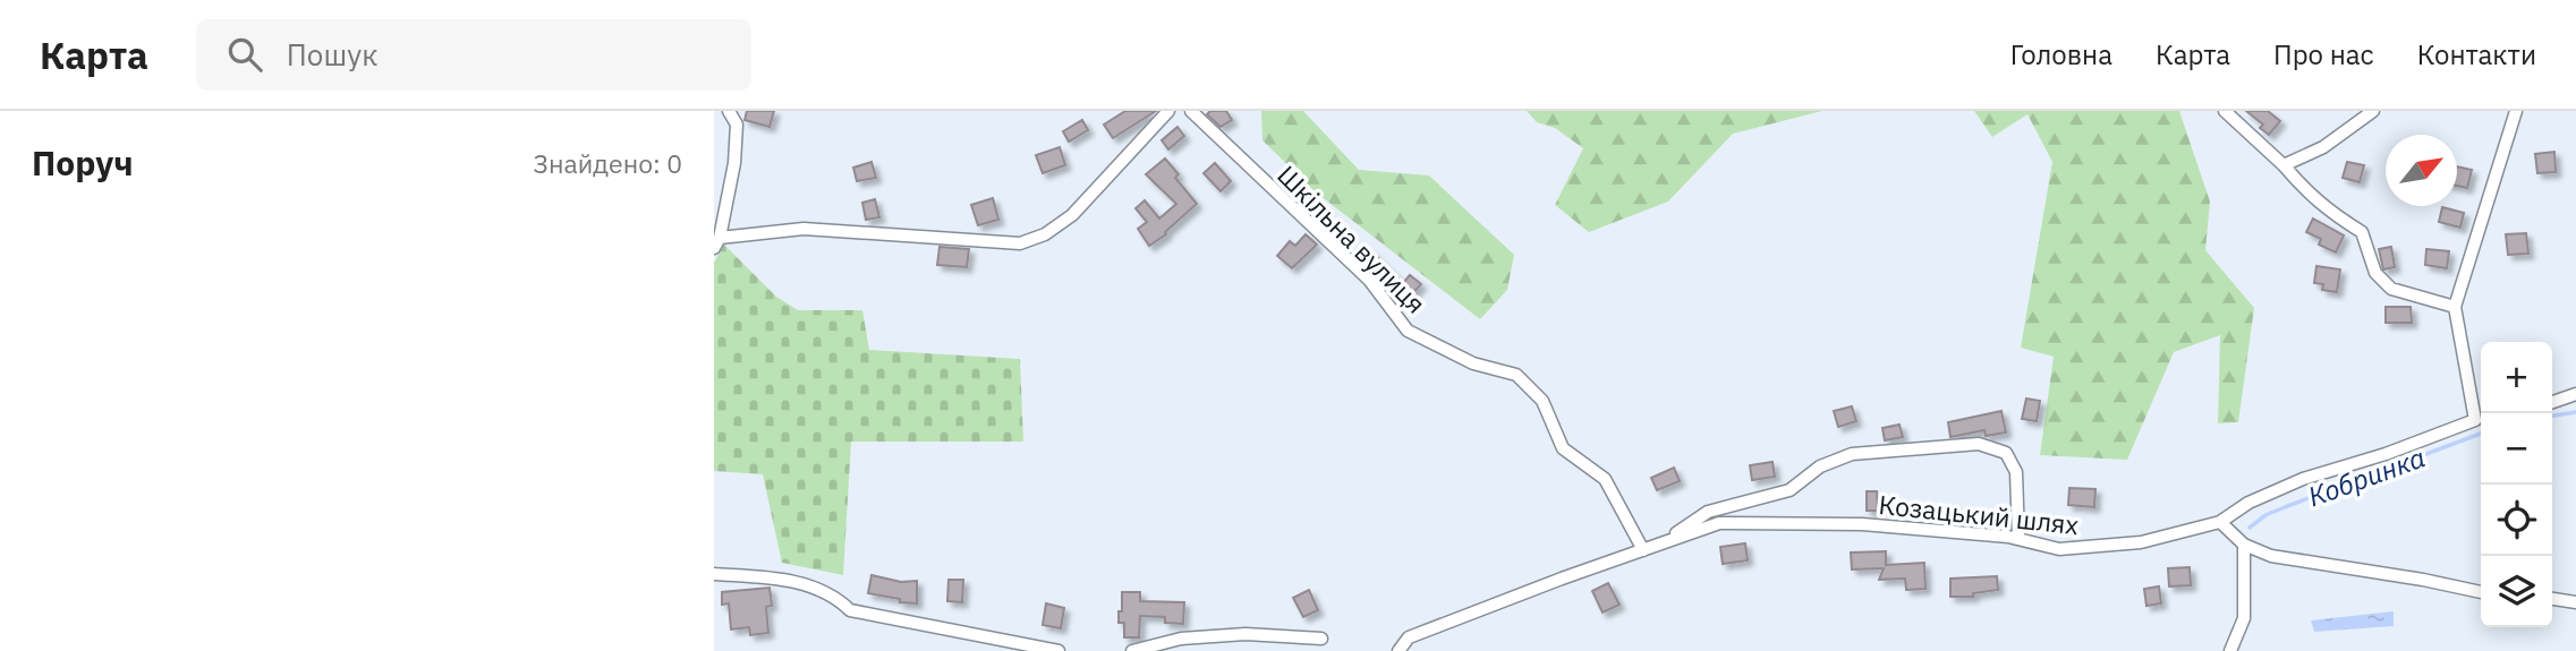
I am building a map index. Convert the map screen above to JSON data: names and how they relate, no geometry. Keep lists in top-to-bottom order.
{
  "streets": {
    "street": ["Шкільна вулиця", "Козацький шлях"]
  },
  "crossings": [
    ["Шкільна вулиця", "Козацький шлях"]
  ],
  "water": ["Кобринка"],
  "north": "top right",
  "page": {
    "header": "Карта",
    "search": "Пошук",
    "nav": [
      "Головна",
      "Карта",
      "Про нас",
      "Контакти"
    ],
    "heading": ["Поруч", "Знайдено: 0"],
    "map_buttons": ["+", "−"]
  }
}
